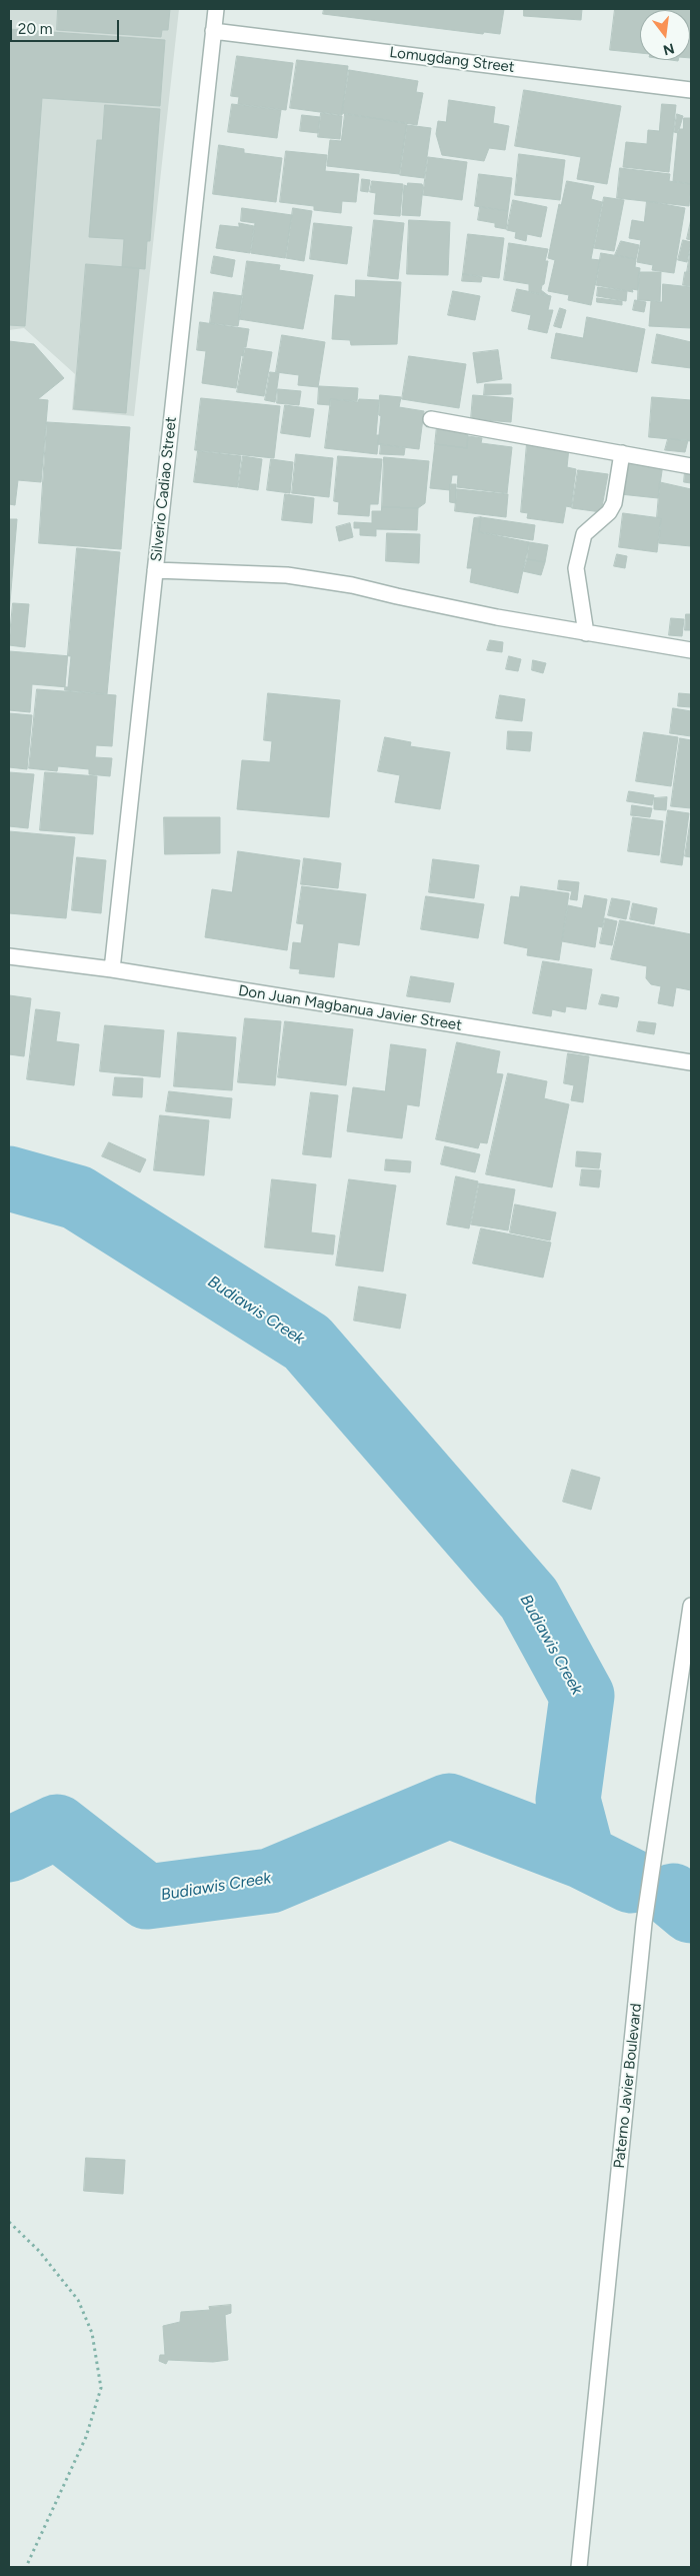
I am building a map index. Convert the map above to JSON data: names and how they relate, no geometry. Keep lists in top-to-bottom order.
{
  "streets": {
    "street": [
      "Lomugdang Street",
      "Silverio Cadiao Street",
      "Don Juan Magbanua Javier Street",
      "Paterno Javier Boulevard"
    ]
  },
  "crossings": [
    ["Lomugdang Street", "Silverio Cadiao Street"],
    ["Silverio Cadiao Street", "Don Juan Magbanua Javier Street"]
  ],
  "water": ["Budiawis Creek"],
  "scale_bar": "20 m",
  "north": "bottom"
}
